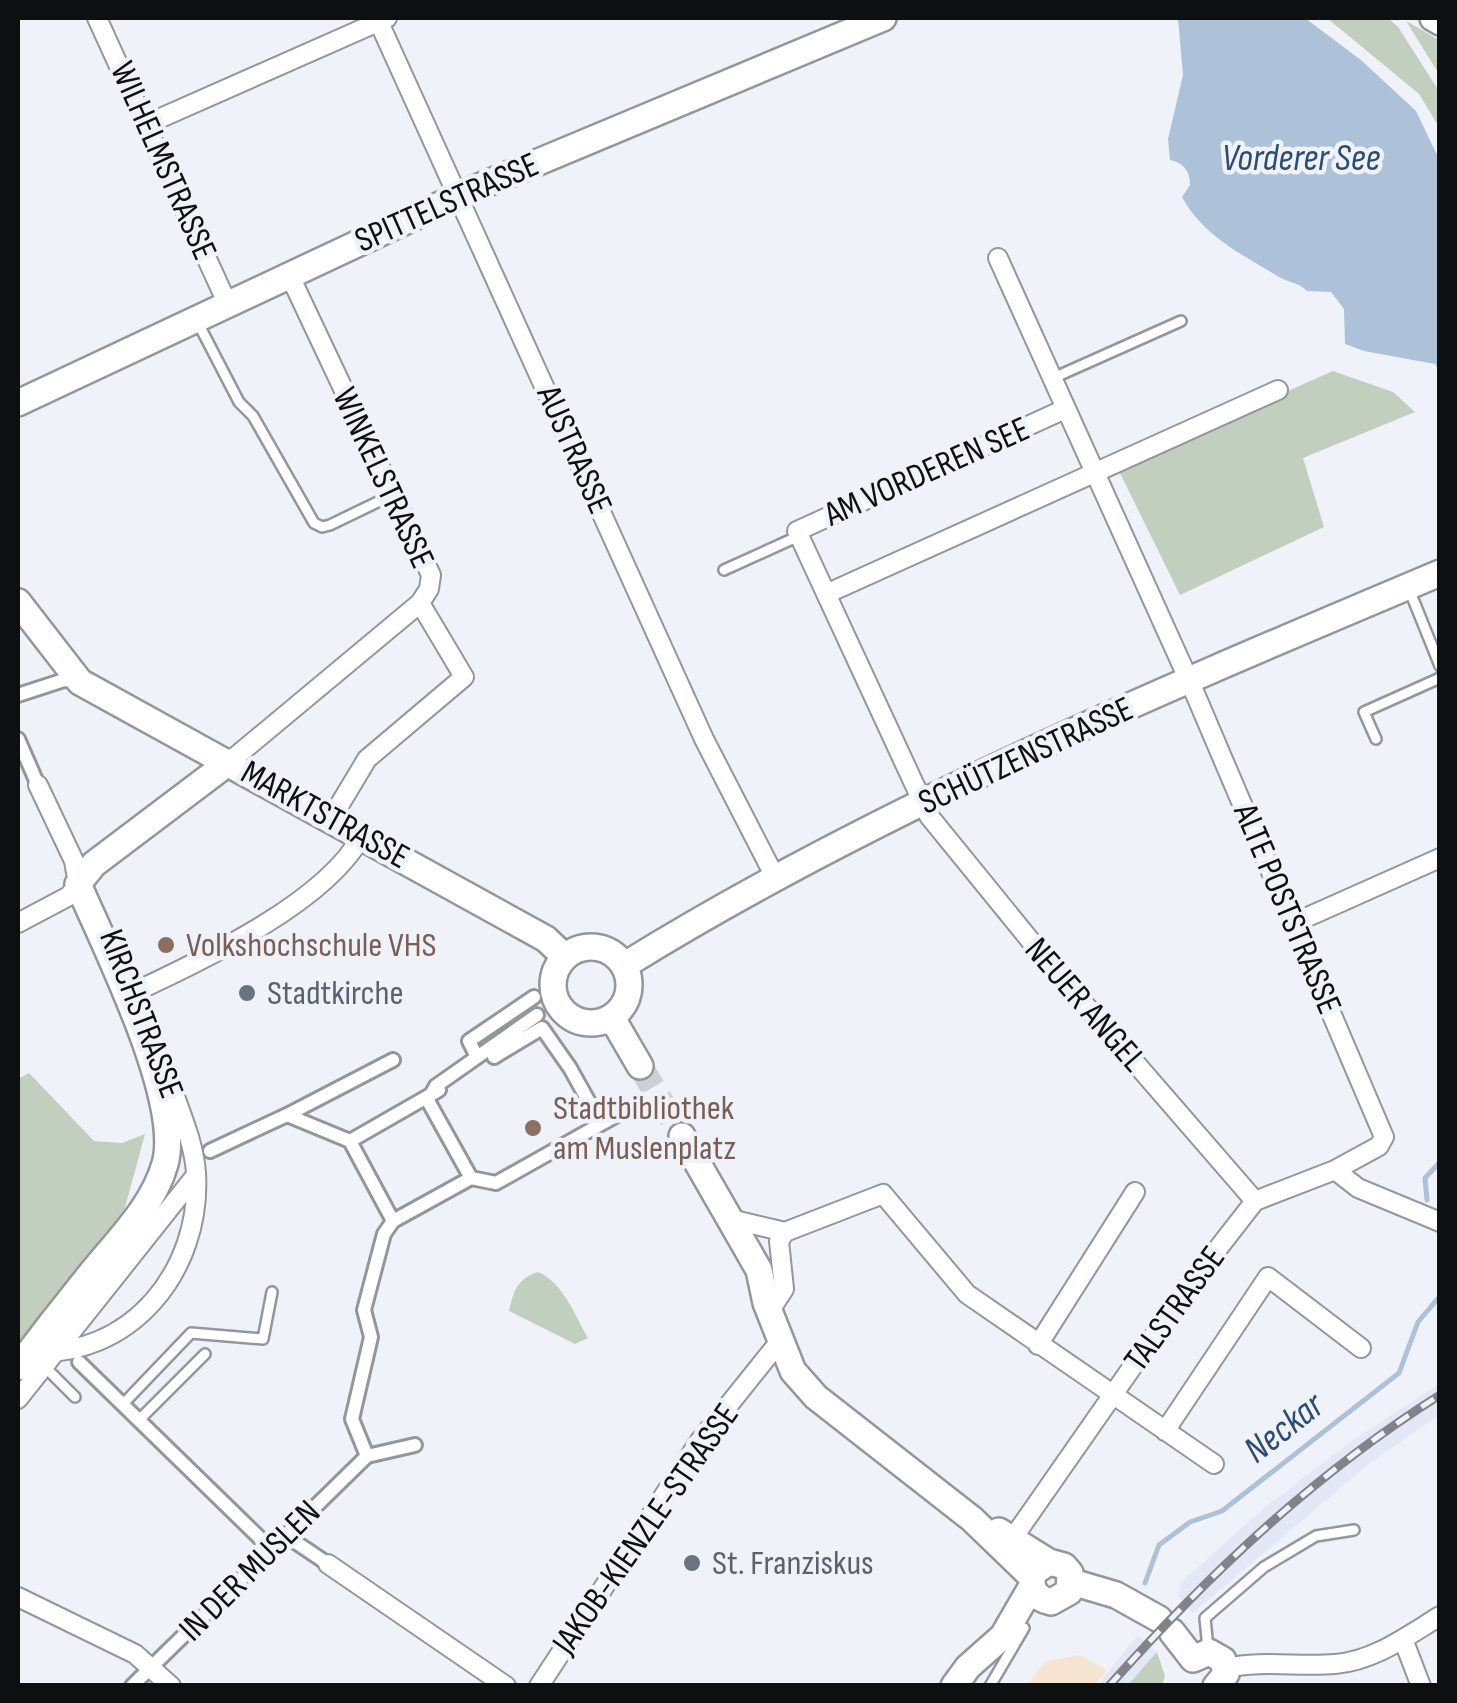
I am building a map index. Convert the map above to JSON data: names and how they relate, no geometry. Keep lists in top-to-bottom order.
{
  "streets": {
    "main road": [
      "SPITTELSTRASSE",
      "SCHÜTZENSTRASSE",
      "MARKTSTRASSE",
      "KIRCHSTRASSE"
    ],
    "street": [
      "WILHELMSTRASSE",
      "AUSTRASSE",
      "AM VORDEREN SEE",
      "WINKELSTRASSE",
      "ALTE POSTSTRASSE",
      "NEUER ANGEL",
      "TALSTRASSE",
      "JAKOB-KIENZLE-STRASSE",
      "IN DER MUSLEN"
    ]
  },
  "crossings": [
    ["WILHELMSTRASSE", "SPITTELSTRASSE"],
    ["SPITTELSTRASSE", "AUSTRASSE"],
    ["SPITTELSTRASSE", "WINKELSTRASSE"],
    ["AUSTRASSE", "SCHÜTZENSTRASSE"],
    ["AM VORDEREN SEE", "SCHÜTZENSTRASSE"],
    ["AM VORDEREN SEE", "ALTE POSTSTRASSE"],
    ["AM VORDEREN SEE", "NEUER ANGEL"],
    ["WINKELSTRASSE", "MARKTSTRASSE"],
    ["SCHÜTZENSTRASSE", "MARKTSTRASSE"],
    ["SCHÜTZENSTRASSE", "ALTE POSTSTRASSE"],
    ["SCHÜTZENSTRASSE", "NEUER ANGEL"],
    ["NEUER ANGEL", "TALSTRASSE"]
  ],
  "water": ["Vorderer See", "Neckar"],
  "places": [
    "Volkshochschule VHS",
    "Stadtkirche",
    "Stadtbibliothek am Muslenplatz",
    "St. Franziskus"
  ]
}
